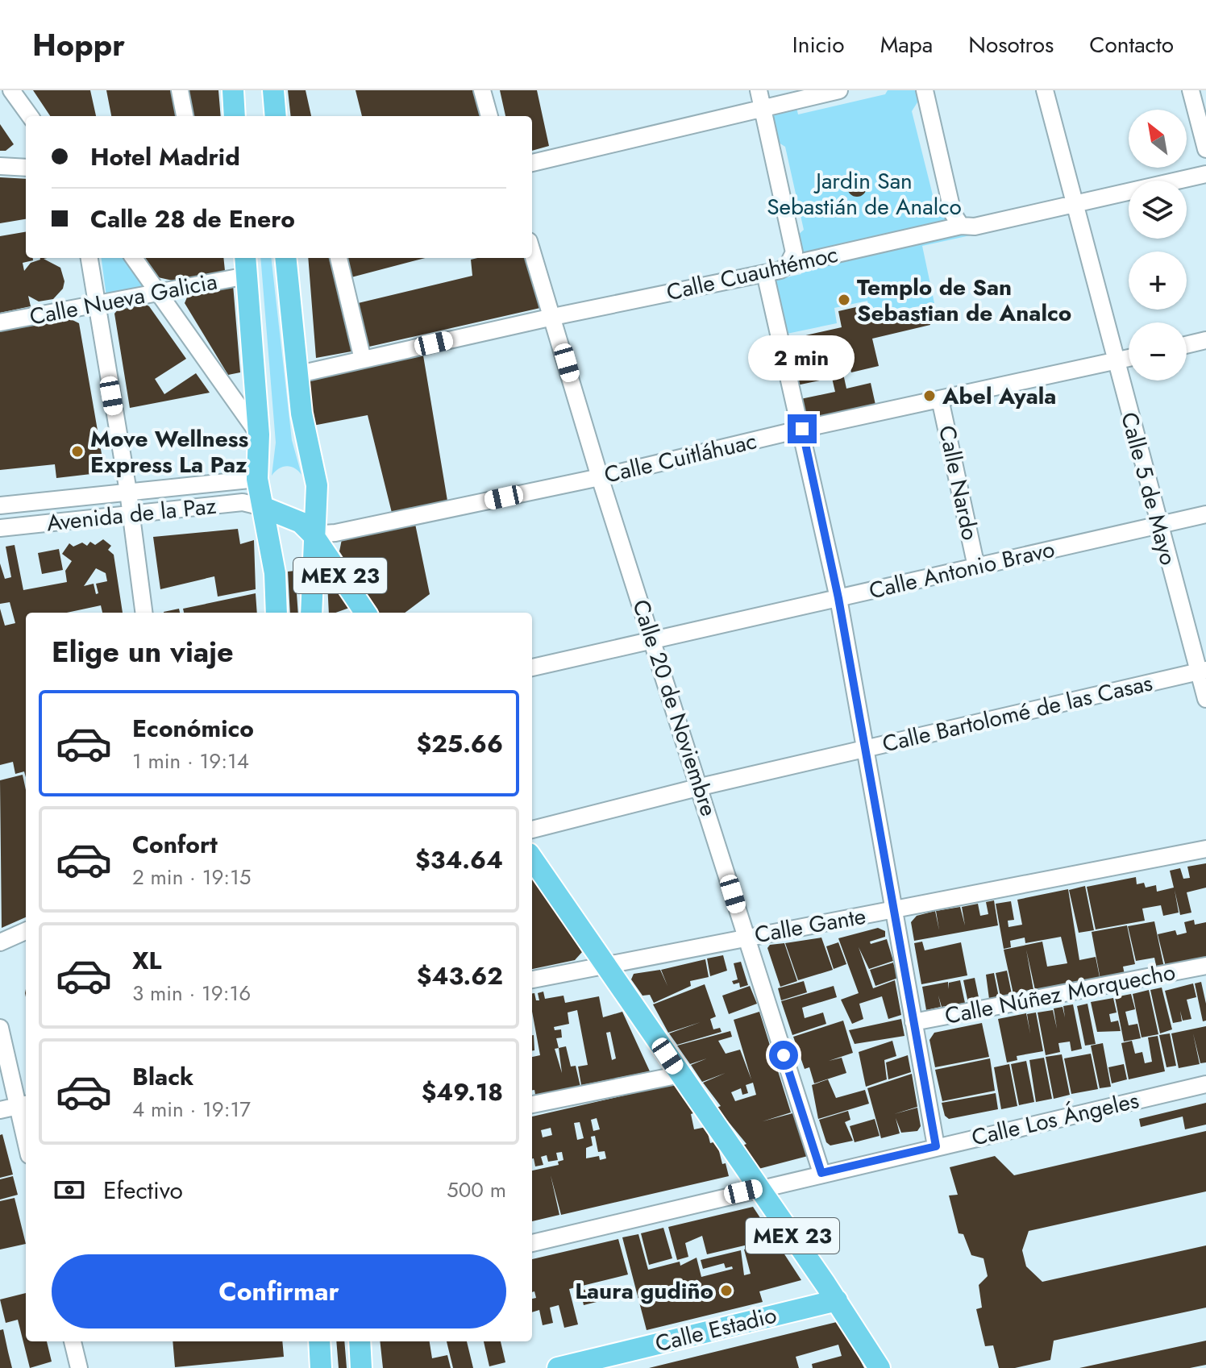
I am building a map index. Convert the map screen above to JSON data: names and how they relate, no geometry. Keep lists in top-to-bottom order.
{
  "streets": {
    "main road": ["MEX 23", "Calle Estadio"],
    "street": [
      "Calle Cuauhtémoc",
      "Calle Nueva Galicia",
      "Calle Cuitláhuac",
      "Calle Nardo",
      "Calle 5 de Mayo",
      "Avenida de la Paz",
      "Calle Antonio Bravo",
      "Calle 20 de Noviembre",
      "Calle Bartolomé de las Casas",
      "Calle Gante",
      "Calle Núñez Morquecho",
      "Calle Los Ángeles"
    ]
  },
  "crossings": [
    ["Calle Cuauhtémoc", "Calle 5 de Mayo"],
    ["Calle Cuauhtémoc", "Calle 20 de Noviembre"],
    ["Calle Cuitláhuac", "Calle Nardo"],
    ["Calle Cuitláhuac", "Calle 5 de Mayo"],
    ["Calle Cuitláhuac", "MEX 23"],
    ["Calle Cuitláhuac", "Calle 20 de Noviembre"],
    ["Calle Nardo", "Calle Antonio Bravo"],
    ["Calle 5 de Mayo", "Calle Antonio Bravo"],
    ["Calle 5 de Mayo", "Calle Bartolomé de las Casas"],
    ["Calle Antonio Bravo", "Calle 20 de Noviembre"],
    ["MEX 23", "Calle Gante"],
    ["MEX 23", "Calle Los Ángeles"],
    ["MEX 23", "Calle Estadio"],
    ["Calle 20 de Noviembre", "Calle Bartolomé de las Casas"],
    ["Calle 20 de Noviembre", "Calle Gante"],
    ["Calle 20 de Noviembre", "Calle Los Ángeles"]
  ],
  "parks": ["Jardin San Sebastián de Analco"],
  "places": [
    "Templo de San Sebastian de Analco",
    "Abel Ayala",
    "Move Wellness Express La Paz",
    "Laura gudiño"
  ],
  "north": "top left",
  "page": {
    "header": "Hoppr",
    "nav": [
      "Inicio",
      "Mapa",
      "Nosotros",
      "Contacto"
    ],
    "map_buttons": ["+", "−"],
    "banner": ["Hotel Madrid", "Calle 28 de Enero"],
    "bubble": "2 min",
    "heading": "Elige un viaje",
    "list": [
      {
        "name": "Económico",
        "note": "1 min · 19:14",
        "value": "$25.66"
      },
      {
        "name": "Confort",
        "note": "2 min · 19:15",
        "value": "$34.64"
      },
      {
        "name": "XL",
        "note": "3 min · 19:16",
        "value": "$43.62"
      },
      {
        "name": "Black",
        "note": "4 min · 19:17",
        "value": "$49.18"
      }
    ],
    "pay": ["Efectivo", "500 m"],
    "buttons": "Confirmar"
  }
}
